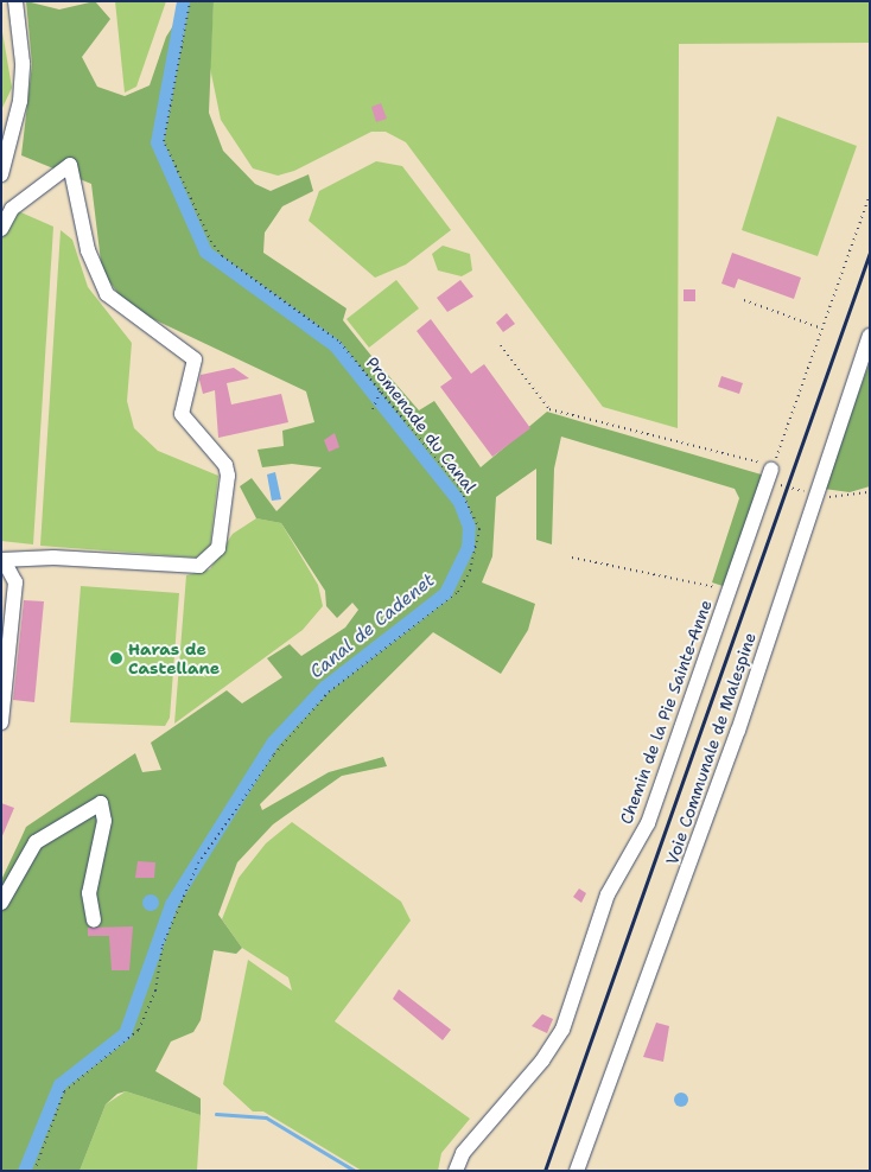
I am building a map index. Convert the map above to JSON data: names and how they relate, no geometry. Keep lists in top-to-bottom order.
{
  "streets": {
    "street": ["Chemin de la Pie Sainte-Anne", "Voie Communale de Malespine"],
    "path": ["Promenade du Canal"]
  },
  "water": ["Canal de Cadenet"],
  "places": ["Haras de Castellane"]
}
